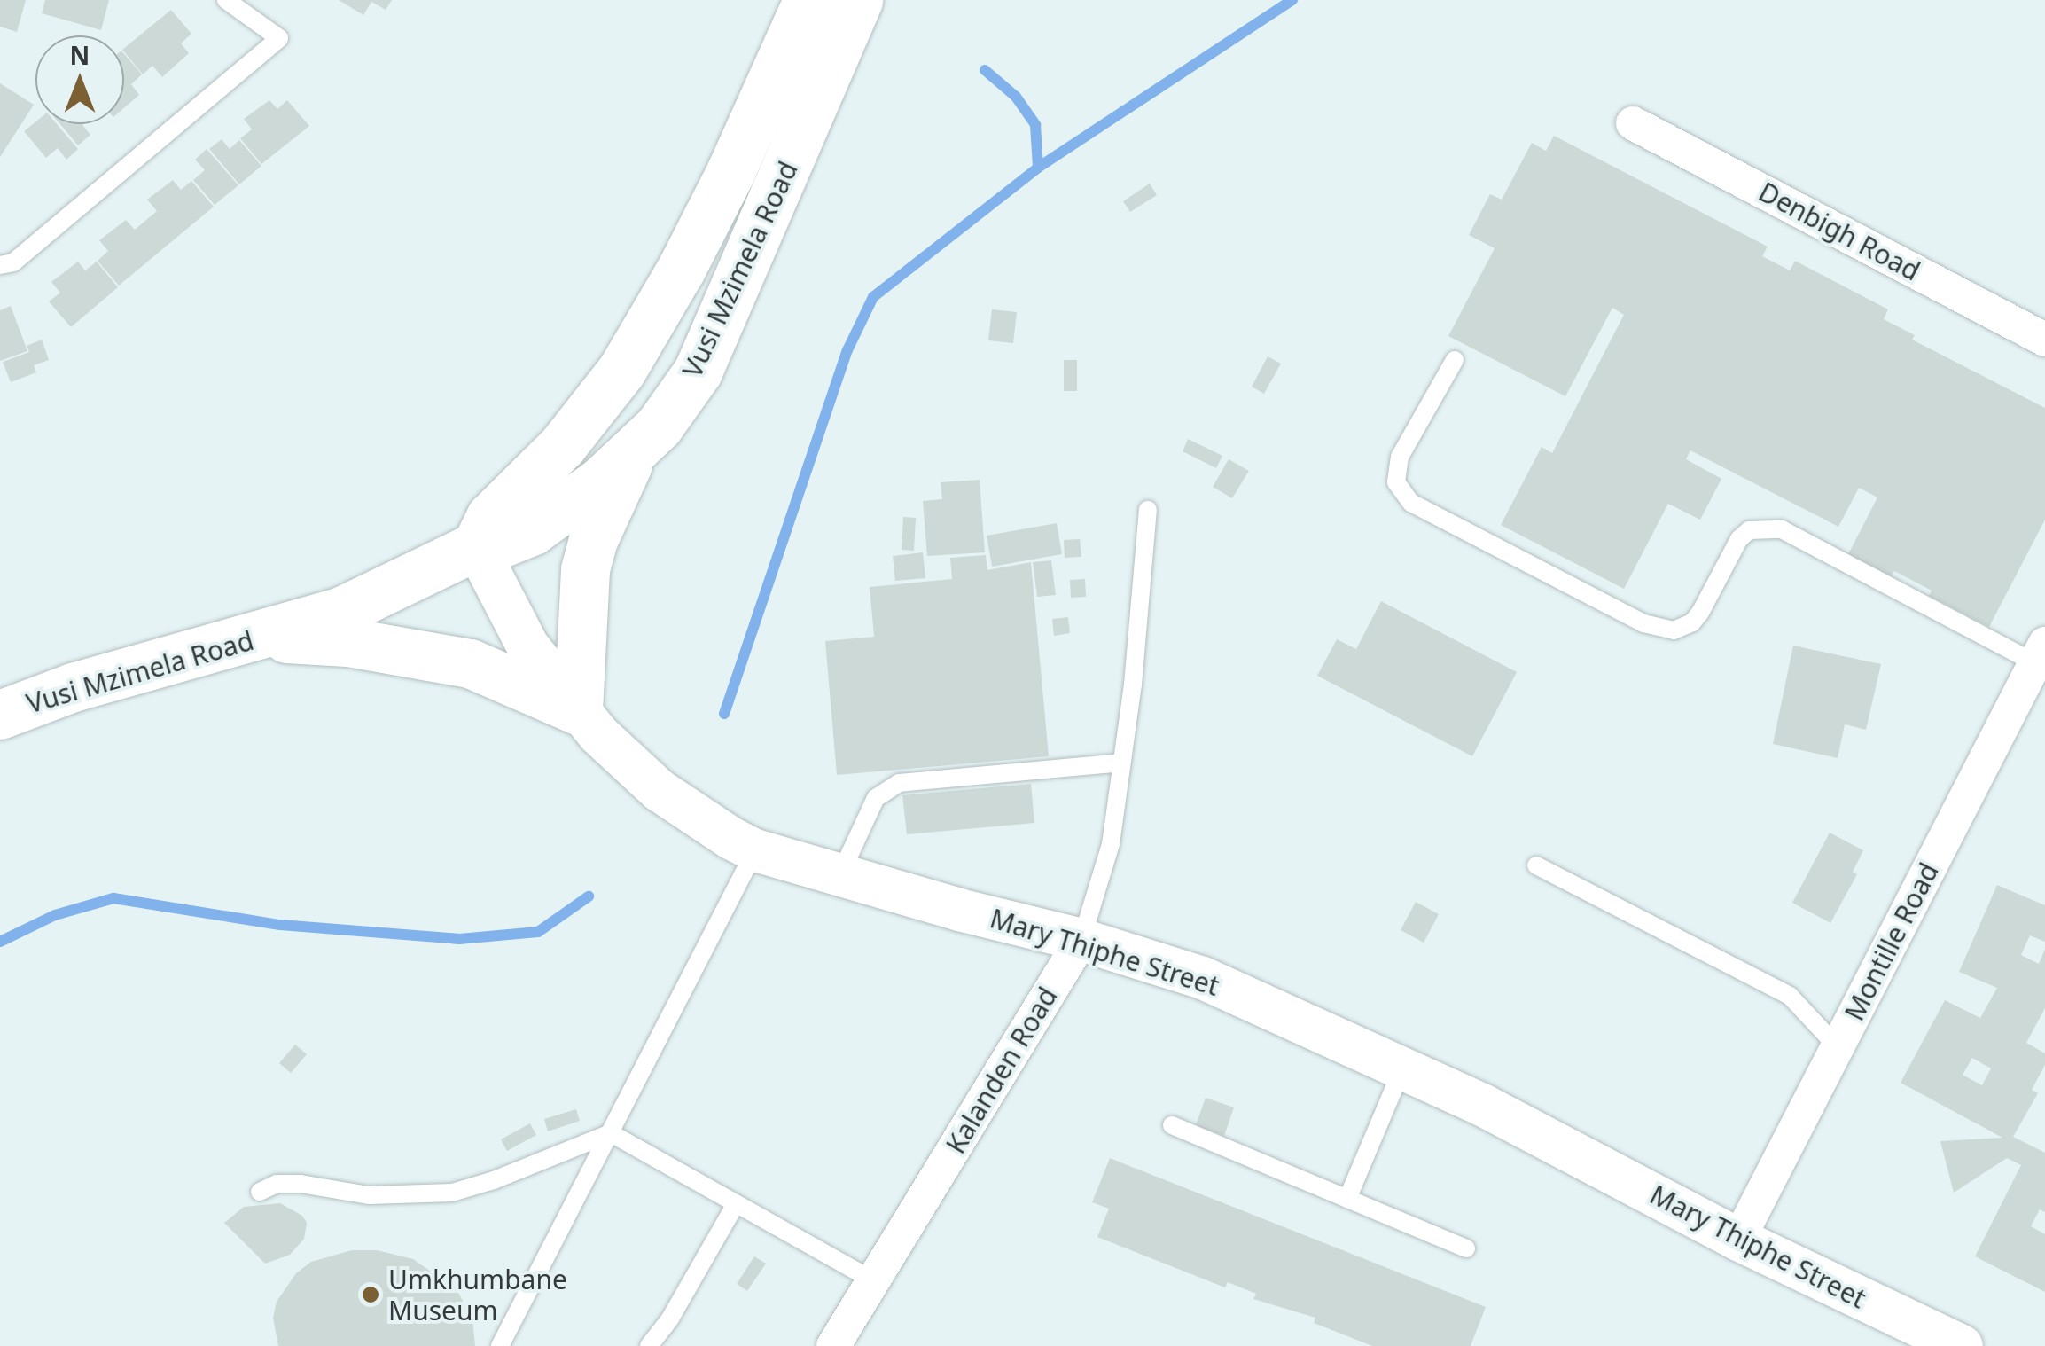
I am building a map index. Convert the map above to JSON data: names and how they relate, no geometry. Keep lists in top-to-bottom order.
{
  "streets": {
    "main road": ["Vusi Mzimela Road"],
    "street": [
      "Denbigh Road",
      "Montille Road",
      "Mary Thiphe Street",
      "Kalanden Road"
    ]
  },
  "crossings": [
    ["Vusi Mzimela Road", "Mary Thiphe Street"],
    ["Montille Road", "Mary Thiphe Street"],
    ["Mary Thiphe Street", "Kalanden Road"]
  ],
  "places": ["Umkhumbane Museum"],
  "north": "top"
}
